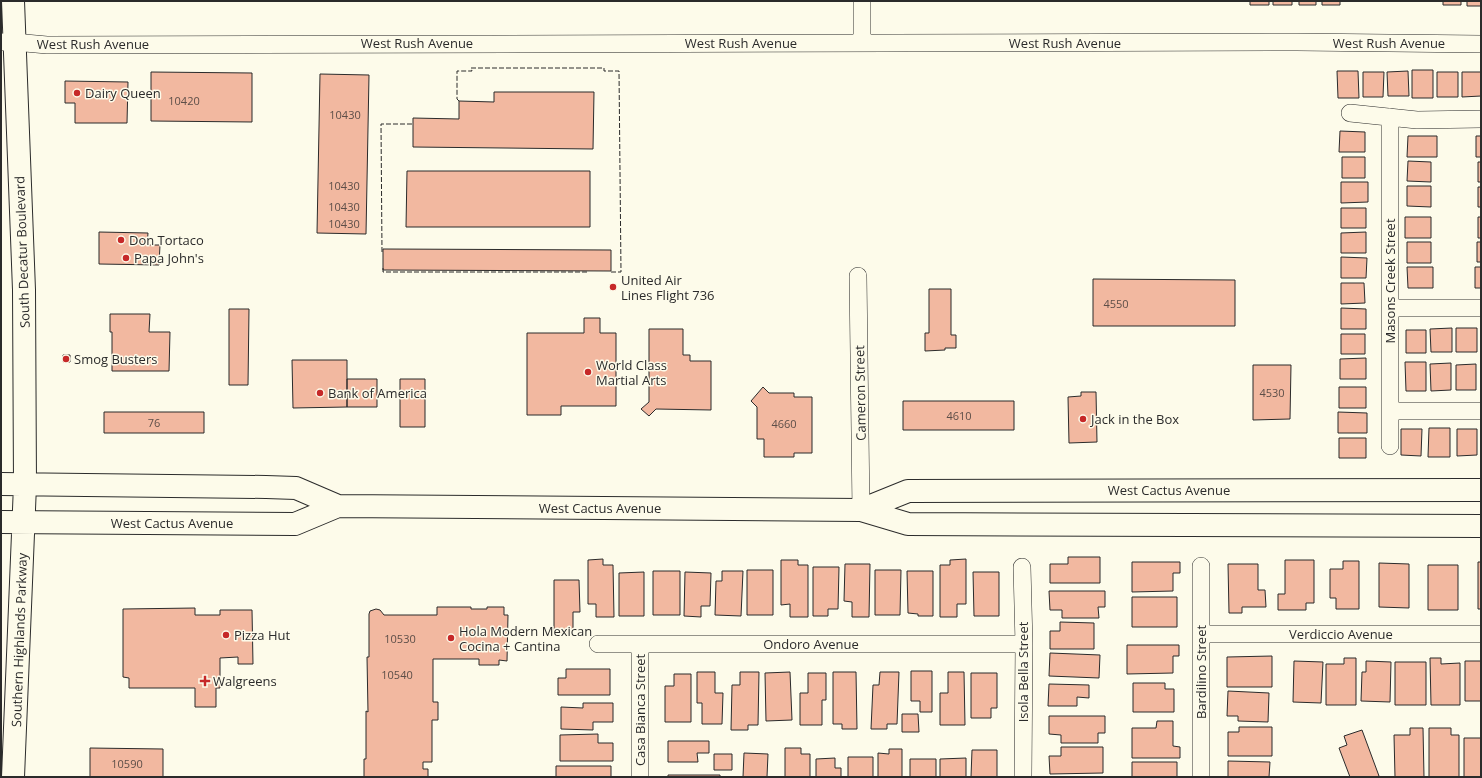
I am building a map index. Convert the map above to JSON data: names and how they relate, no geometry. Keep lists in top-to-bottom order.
{
  "streets": {
    "main road": ["South Decatur Boulevard", "West Cactus Avenue", "Southern Highlands Parkway"],
    "street": [
      "West Rush Avenue",
      "Masons Creek Street",
      "Cameron Street",
      "Verdiccio Avenue",
      "Ondoro Avenue",
      "Isola Bella Street",
      "Bardilino Street",
      "Casa Bianca Street"
    ]
  },
  "crossings": [
    ["West Rush Avenue", "South Decatur Boulevard"],
    ["South Decatur Boulevard", "West Cactus Avenue"],
    ["South Decatur Boulevard", "Southern Highlands Parkway"],
    ["Cameron Street", "West Cactus Avenue"],
    ["West Cactus Avenue", "Southern Highlands Parkway"],
    ["Verdiccio Avenue", "Bardilino Street"],
    ["Ondoro Avenue", "Isola Bella Street"],
    ["Ondoro Avenue", "Casa Bianca Street"]
  ],
  "places": {
    "other": [
      "Dairy Queen",
      "Don Tortaco",
      "Papa John's",
      "United Air Lines Flight 736",
      "Smog Busters",
      "World Class Martial Arts",
      "Bank of America",
      "Jack in the Box",
      "Pizza Hut",
      "Hola Modern Mexican Cocina + Cantina"
    ],
    "health": ["Walgreens"]
  },
  "house_numbers": [
    "10420",
    "10430",
    "10430",
    "10430",
    "10430",
    "4550",
    "4530",
    "4610",
    "76",
    "4660",
    "10530",
    "10540",
    "10590"
  ]
}
